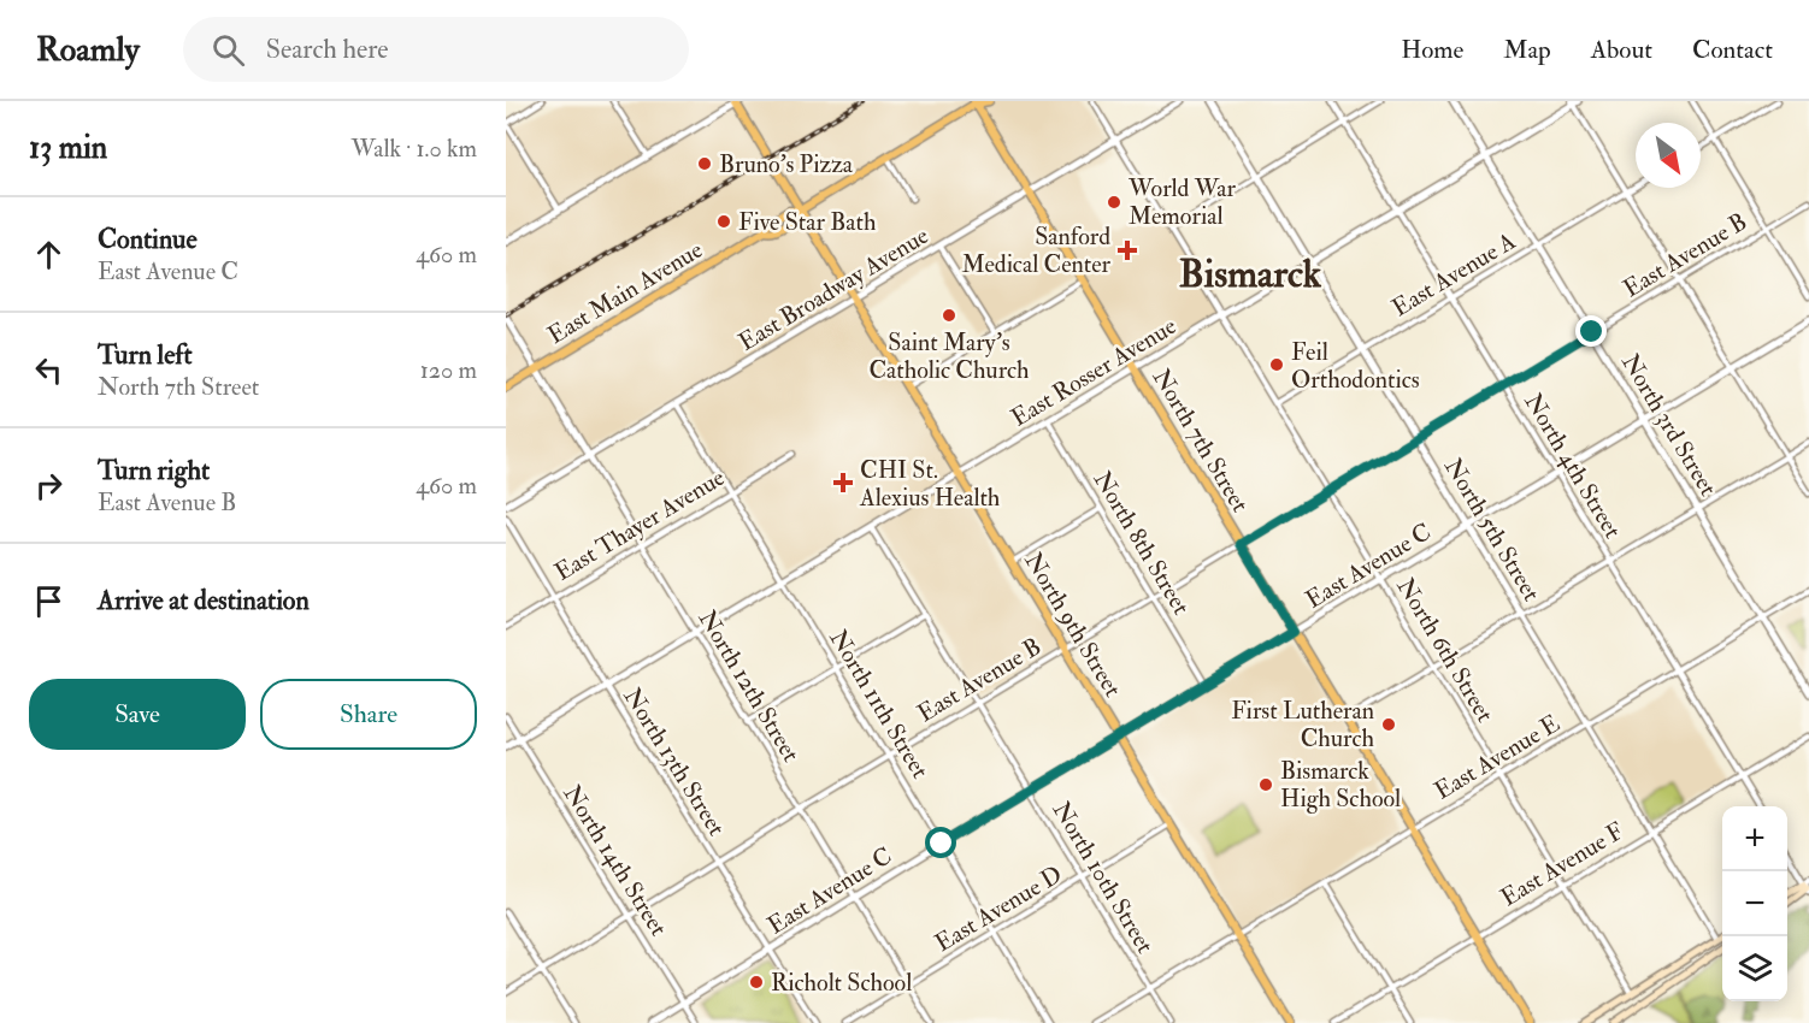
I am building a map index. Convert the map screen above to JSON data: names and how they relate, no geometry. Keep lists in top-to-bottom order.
{
  "streets": {
    "main road": ["East Main Avenue", "North 7th Street", "North 9th Street"],
    "street": [
      "East Avenue B",
      "East Avenue A",
      "East Broadway Avenue",
      "East Rosser Avenue",
      "North 3rd Street",
      "North 4th Street",
      "East Thayer Avenue",
      "North 5th Street",
      "North 8th Street",
      "East Avenue C",
      "North 6th Street",
      "North 12th Street",
      "North 11th Street",
      "East Avenue E",
      "North 13th Street",
      "North 14th Street",
      "East Avenue F",
      "North 10th Street",
      "East Avenue D"
    ]
  },
  "crossings": [
    ["East Avenue B", "North 3rd Street"],
    ["East Avenue B", "North 7th Street"],
    ["East Avenue B", "North 4th Street"],
    ["East Avenue B", "North 5th Street"],
    ["East Avenue B", "North 8th Street"],
    ["East Avenue B", "North 9th Street"],
    ["East Avenue B", "North 6th Street"],
    ["East Avenue B", "North 12th Street"],
    ["East Avenue B", "North 11th Street"],
    ["East Avenue B", "North 13th Street"],
    ["East Avenue B", "North 14th Street"],
    ["East Avenue B", "North 10th Street"],
    ["East Avenue A", "North 3rd Street"],
    ["East Avenue A", "North 4th Street"],
    ["East Avenue A", "North 5th Street"],
    ["East Avenue A", "North 6th Street"],
    ["East Broadway Avenue", "North 7th Street"],
    ["East Broadway Avenue", "North 9th Street"],
    ["East Broadway Avenue", "North 6th Street"],
    ["East Broadway Avenue", "North 12th Street"],
    ["East Broadway Avenue", "North 11th Street"],
    ["East Main Avenue", "North 7th Street"],
    ["East Main Avenue", "North 9th Street"],
    ["East Main Avenue", "North 12th Street"],
    ["East Rosser Avenue", "North 3rd Street"],
    ["East Rosser Avenue", "North 7th Street"],
    ["East Rosser Avenue", "North 4th Street"],
    ["East Rosser Avenue", "North 5th Street"],
    ["East Rosser Avenue", "North 8th Street"],
    ["East Rosser Avenue", "North 9th Street"],
    ["East Rosser Avenue", "North 6th Street"],
    ["East Rosser Avenue", "North 12th Street"],
    ["East Rosser Avenue", "North 11th Street"],
    ["East Rosser Avenue", "North 13th Street"],
    ["East Rosser Avenue", "North 14th Street"],
    ["East Rosser Avenue", "North 10th Street"],
    ["North 3rd Street", "East Avenue C"],
    ["North 3rd Street", "East Avenue E"],
    ["North 7th Street", "East Avenue C"],
    ["North 7th Street", "East Avenue E"],
    ["North 7th Street", "East Avenue F"],
    ["North 4th Street", "East Avenue C"],
    ["North 4th Street", "East Avenue E"],
    ["North 4th Street", "East Avenue F"],
    ["East Thayer Avenue", "North 12th Street"],
    ["East Thayer Avenue", "North 11th Street"],
    ["East Thayer Avenue", "North 13th Street"],
    ["North 5th Street", "East Avenue C"],
    ["North 5th Street", "East Avenue E"],
    ["North 5th Street", "East Avenue F"],
    ["North 8th Street", "East Avenue C"],
    ["East Avenue C", "North 9th Street"],
    ["East Avenue C", "North 6th Street"],
    ["East Avenue C", "North 12th Street"],
    ["East Avenue C", "North 11th Street"],
    ["East Avenue C", "North 13th Street"],
    ["East Avenue C", "North 14th Street"],
    ["East Avenue C", "North 10th Street"],
    ["North 9th Street", "East Avenue E"],
    ["North 9th Street", "East Avenue D"],
    ["North 6th Street", "East Avenue E"],
    ["North 6th Street", "East Avenue F"],
    ["North 12th Street", "East Avenue D"],
    ["North 11th Street", "East Avenue D"],
    ["East Avenue E", "North 10th Street"],
    ["North 10th Street", "East Avenue D"]
  ],
  "districts": ["Bismarck"],
  "places": {
    "other": [
      "Bruno's Pizza",
      "World War Memorial",
      "Five Star Bath",
      "Saint Mary's Catholic Church",
      "Feil Orthodontics",
      "First Lutheran Church",
      "Bismarck High School",
      "Richolt School"
    ],
    "health": ["Sanford Medical Center", "CHI St. Alexius Health"]
  },
  "north": "bottom right",
  "page": {
    "header": "Roamly",
    "search": "Search here",
    "nav": [
      "Home",
      "Map",
      "About",
      "Contact"
    ],
    "heading": ["13 min", "Walk · 1.0 km"],
    "list": [
      ["Continue", "East Avenue C", "460 m"],
      ["Turn left", "North 7th Street", "120 m"],
      ["Turn right", "East Avenue B", "460 m"],
      "Arrive at destination"
    ],
    "buttons": ["Save", "Share"],
    "map_buttons": ["+", "−"]
  }
}
